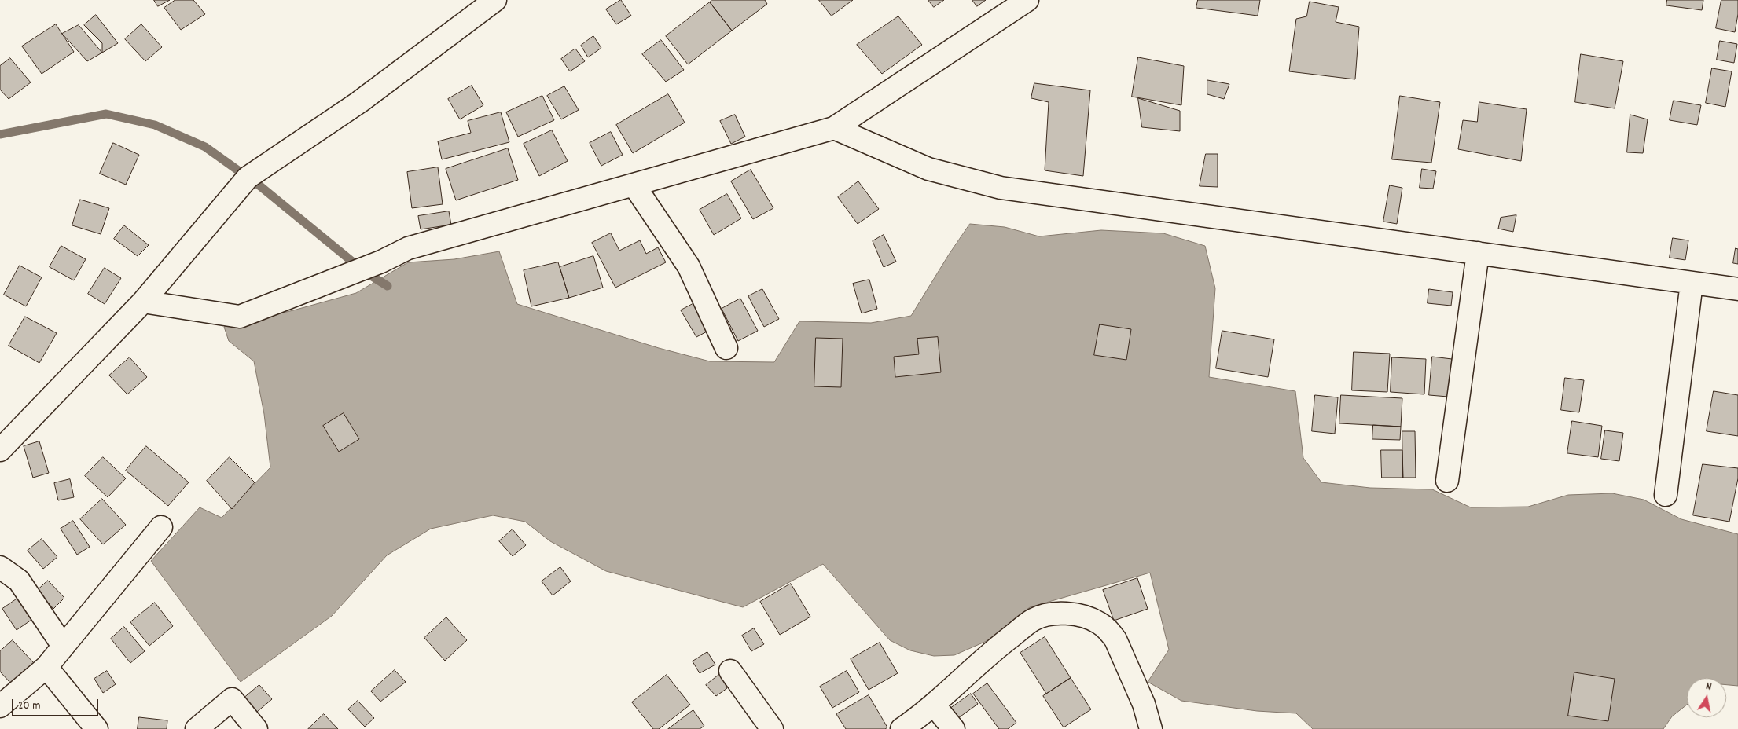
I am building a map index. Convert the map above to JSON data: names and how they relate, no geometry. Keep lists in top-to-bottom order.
{
  "scale_bar": "20 m",
  "north": "top"
}
